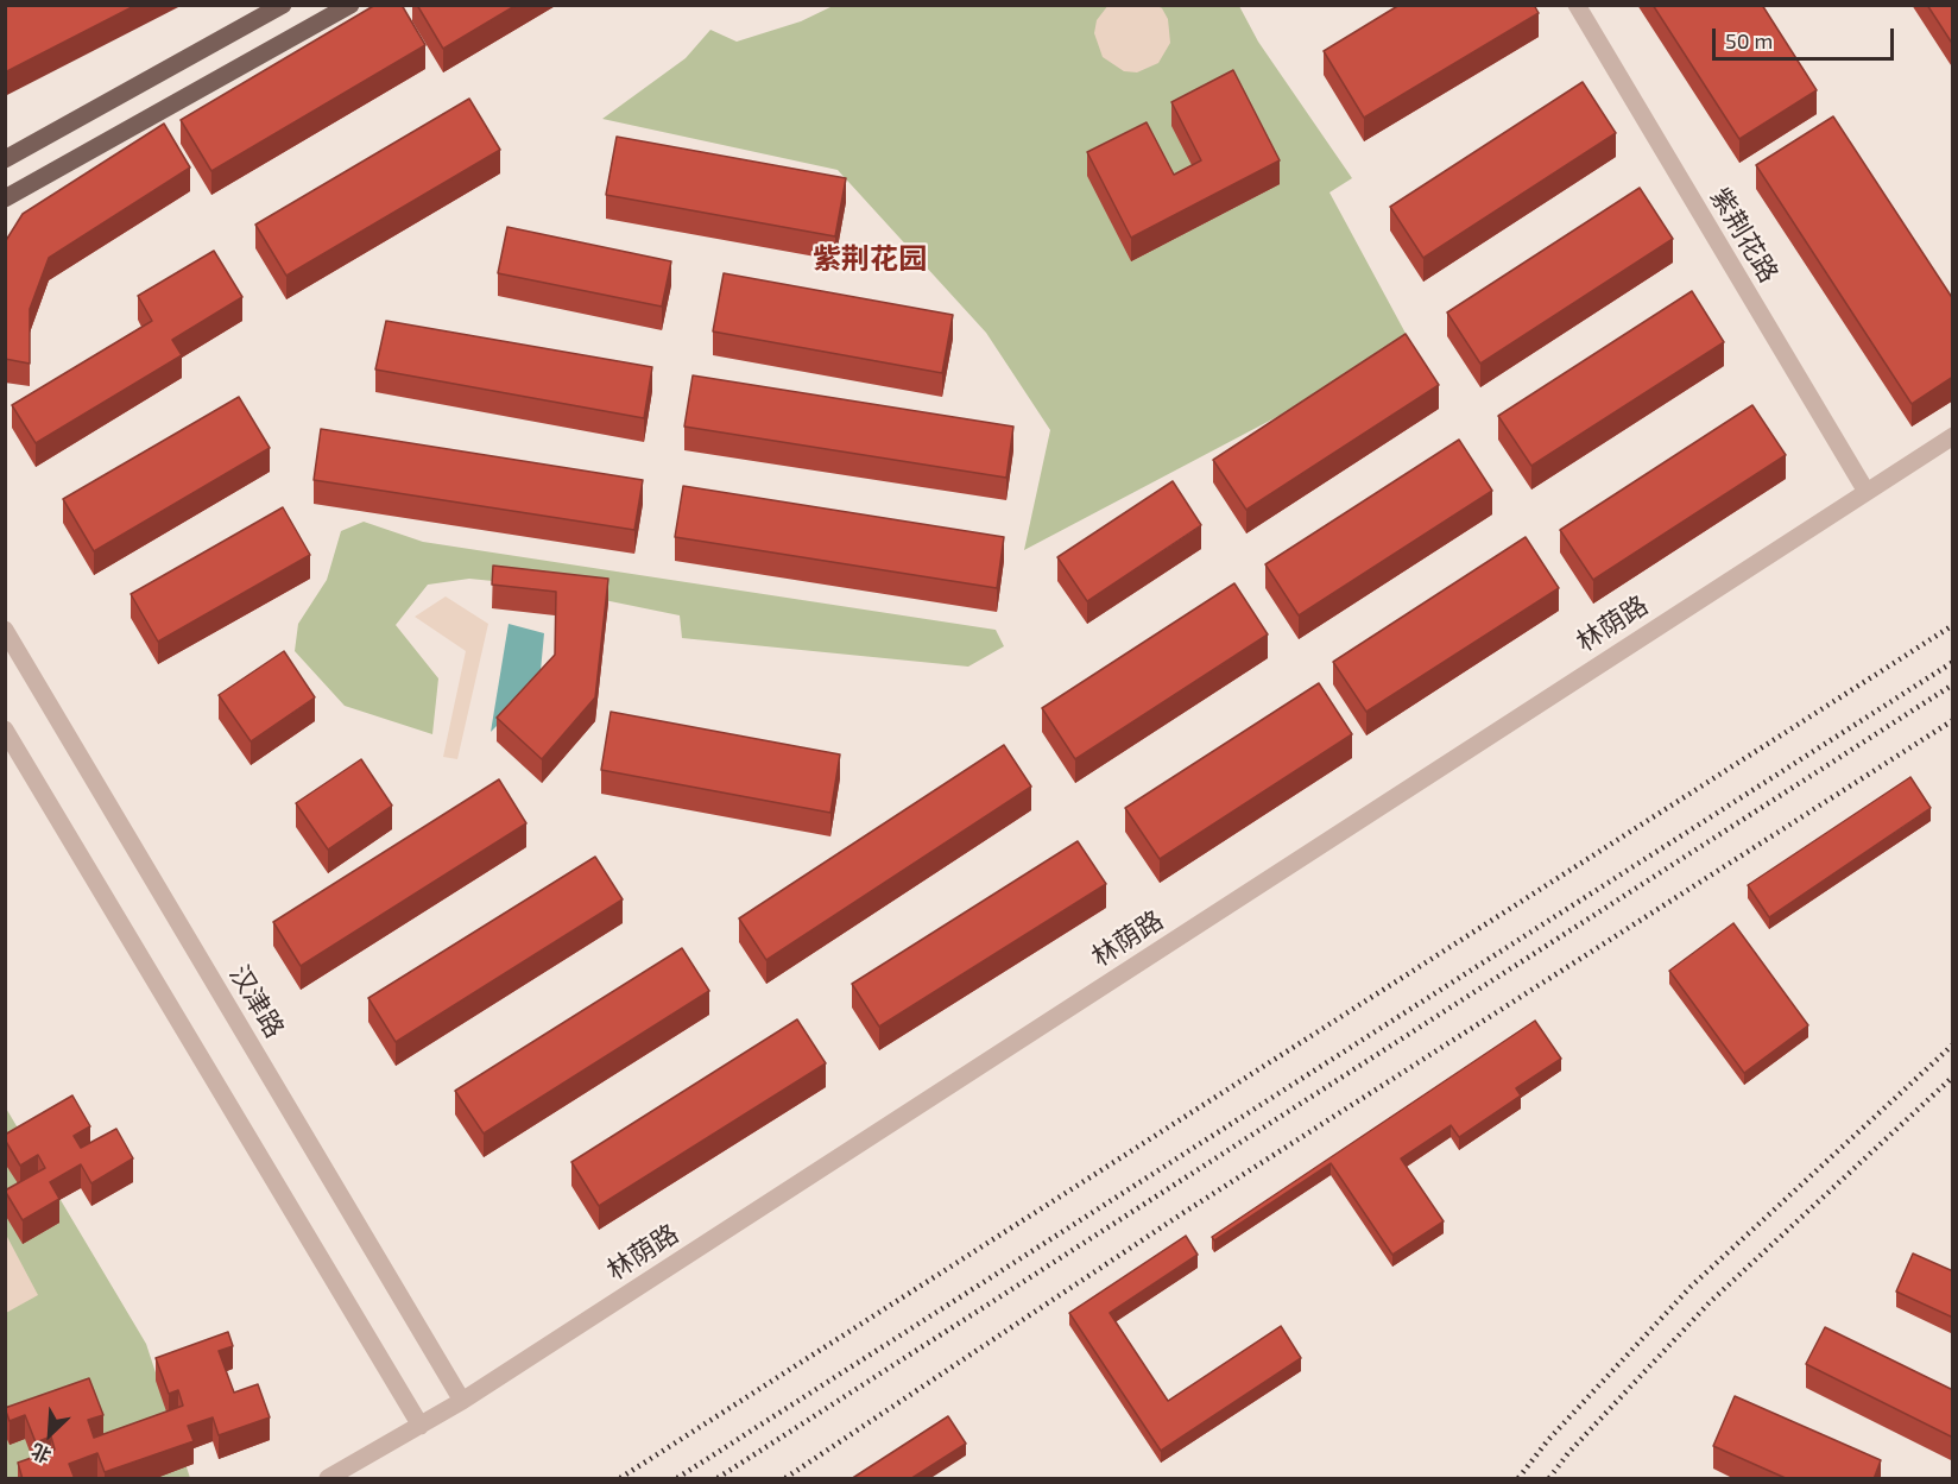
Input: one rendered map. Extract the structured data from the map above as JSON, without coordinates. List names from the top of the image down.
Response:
{
  "streets": {
    "street": ["紫荆花路", "林荫路", "汉津路"]
  },
  "crossings": [
    ["紫荆花路", "林荫路"],
    ["林荫路", "汉津路"]
  ],
  "districts": ["紫荆花园"],
  "scale_bar": "50 m",
  "north": "bottom left"
}
